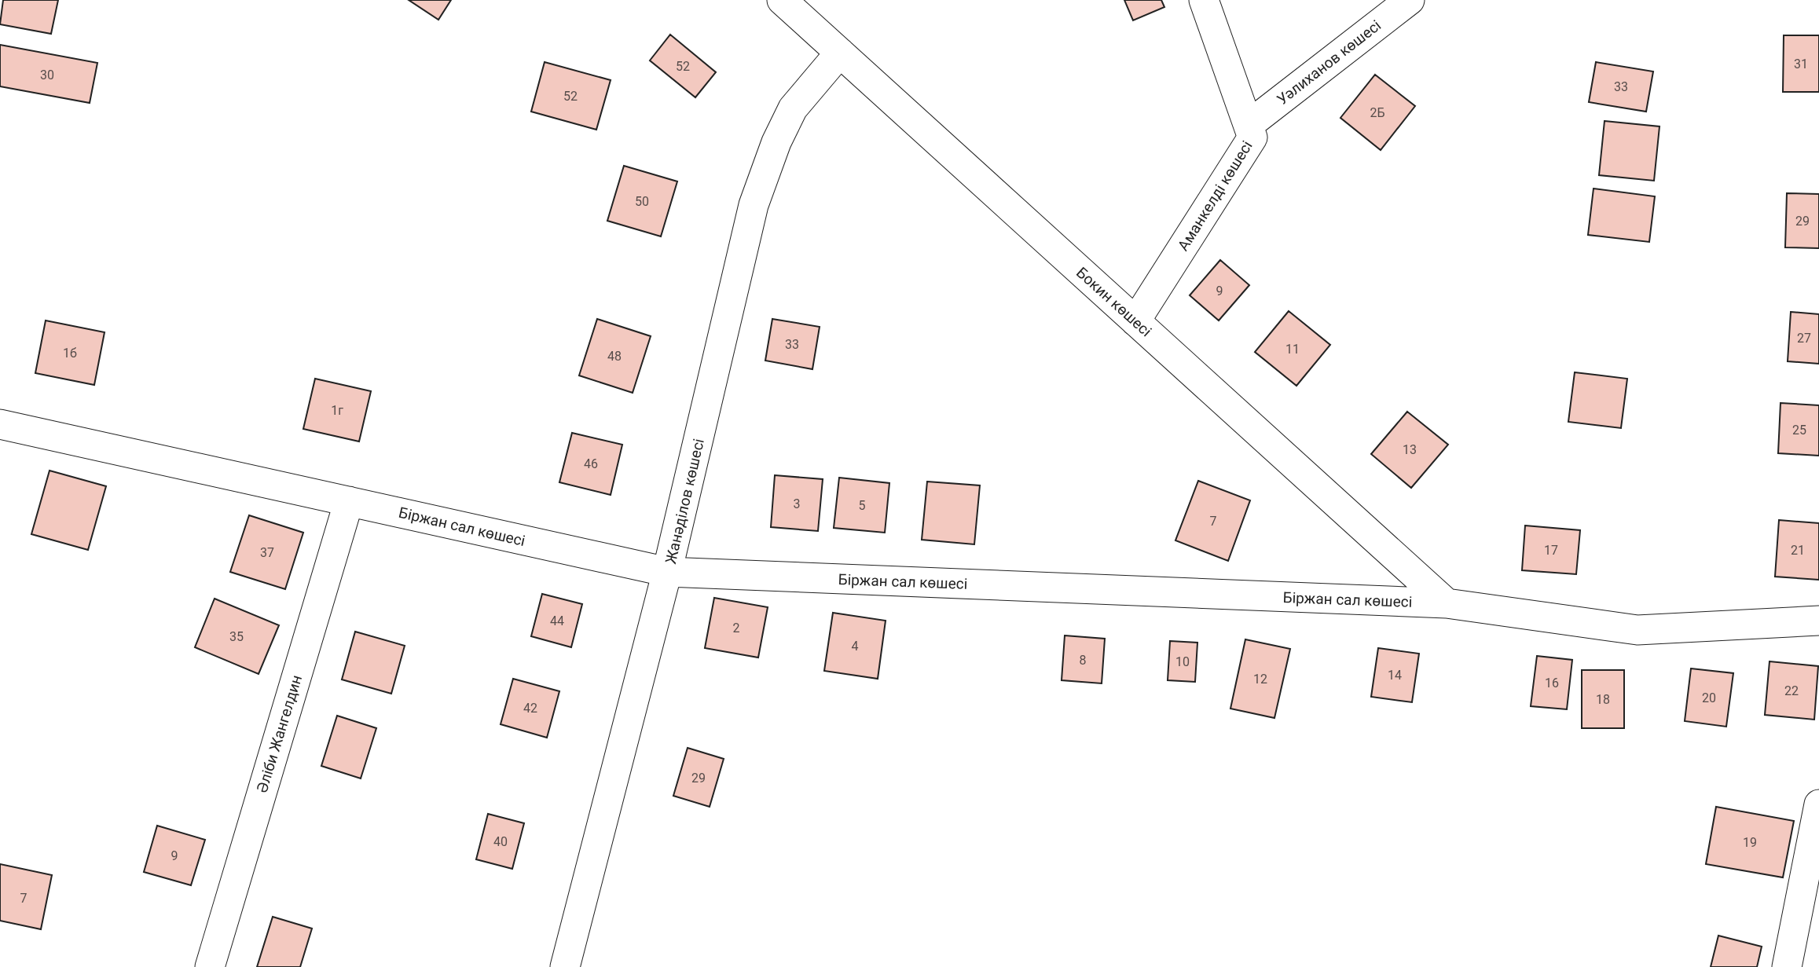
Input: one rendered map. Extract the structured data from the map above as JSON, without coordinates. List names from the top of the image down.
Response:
{
  "streets": {
    "street": [
      "Уәлиханов көшесі",
      "Аманкелді көшесі",
      "Бокин көшесі",
      "Жанәділов көшесі",
      "Біржан сал көшесі",
      "Әліби Жангелдин"
    ]
  },
  "crossings": [
    ["Уәлиханов көшесі", "Аманкелді көшесі"],
    ["Аманкелді көшесі", "Бокин көшесі"],
    ["Бокин көшесі", "Жанәділов көшесі"],
    ["Бокин көшесі", "Біржан сал көшесі"],
    ["Жанәділов көшесі", "Біржан сал көшесі"],
    ["Біржан сал көшесі", "Әліби Жангелдин"]
  ],
  "house_numbers": [
    "31",
    "52",
    "30",
    "33",
    "52",
    "2Б",
    "50",
    "29",
    "9",
    "27",
    "33",
    "11",
    "1б",
    "48",
    "1г",
    "25",
    "13",
    "46",
    "3",
    "5",
    "7",
    "17",
    "21",
    "37",
    "44",
    "2",
    "35",
    "4",
    "8",
    "10",
    "14",
    "12",
    "16",
    "22",
    "20",
    "18",
    "42",
    "29",
    "40",
    "19",
    "9",
    "7"
  ]
}
